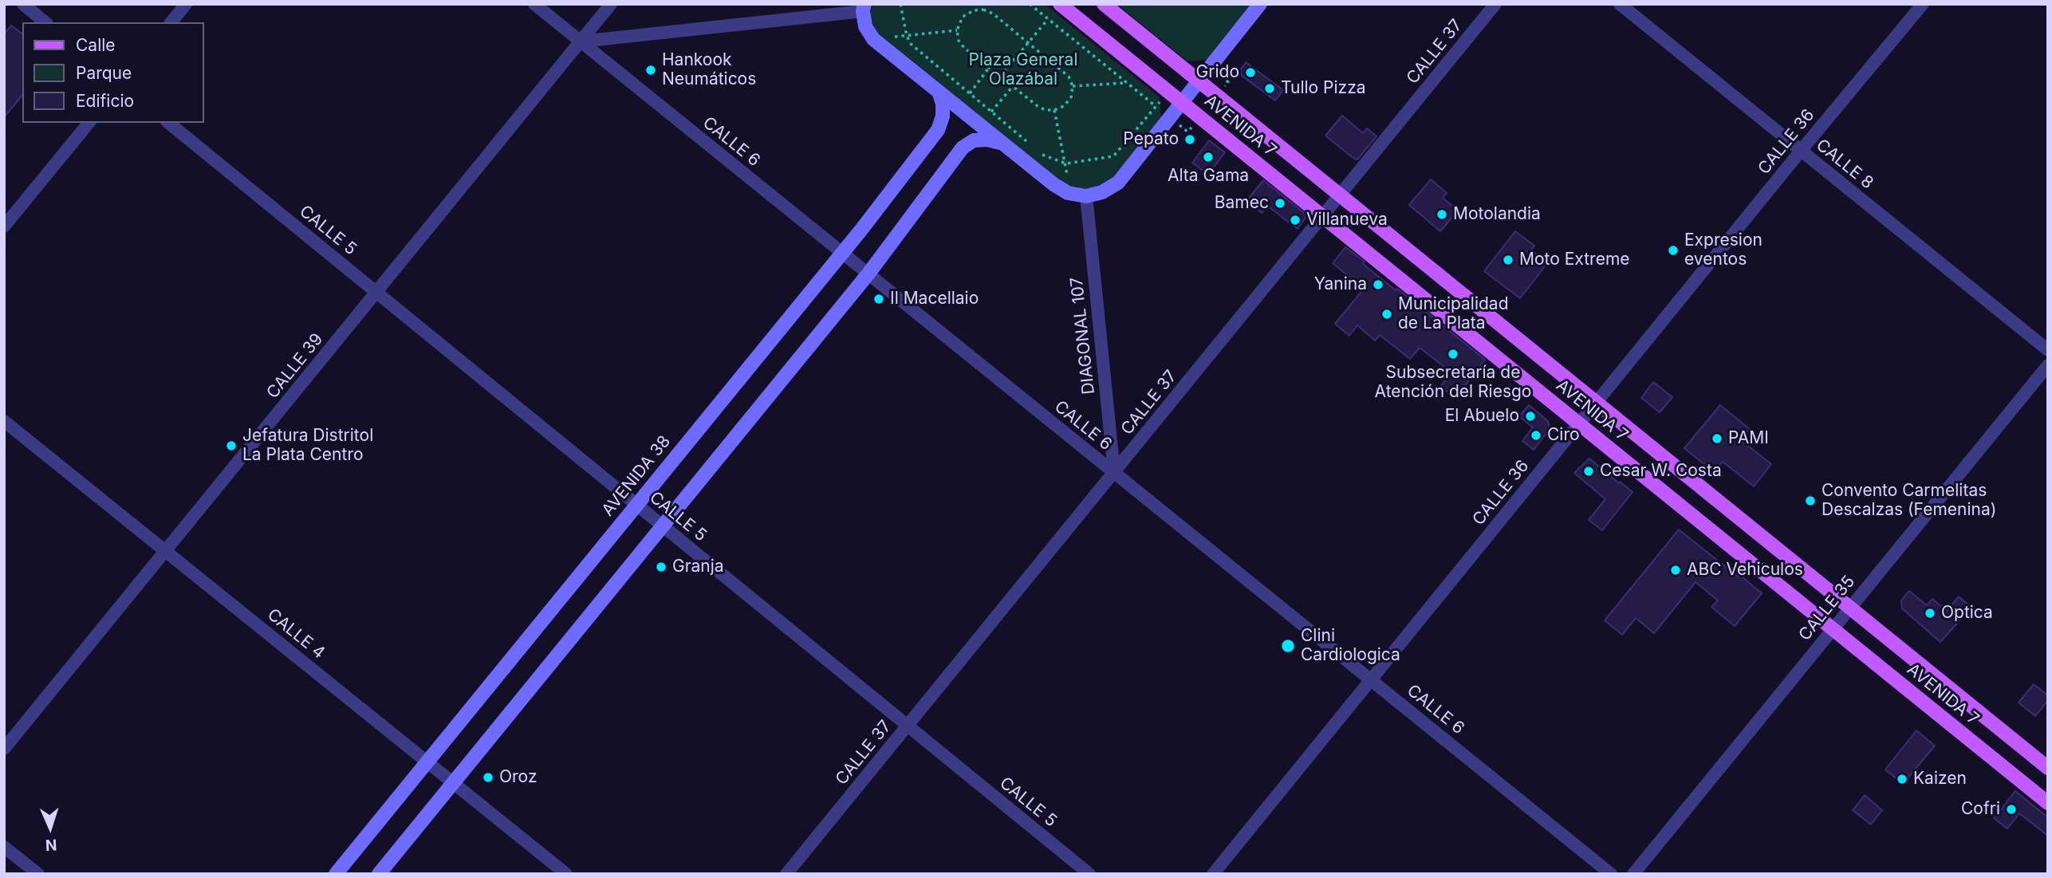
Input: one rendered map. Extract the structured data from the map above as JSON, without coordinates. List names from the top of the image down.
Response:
{
  "streets": {
    "main road": ["AVENIDA 7", "AVENIDA 38"],
    "street": [
      "CALLE 37",
      "CALLE 6",
      "CALLE 36",
      "CALLE 8",
      "CALLE 5",
      "DIAGONAL 107",
      "CALLE 39",
      "CALLE 35",
      "CALLE 4"
    ]
  },
  "crossings": [
    ["CALLE 37", "AVENIDA 7"],
    ["CALLE 37", "CALLE 6"],
    ["CALLE 37", "CALLE 5"],
    ["CALLE 37", "DIAGONAL 107"],
    ["AVENIDA 7", "CALLE 36"],
    ["AVENIDA 7", "CALLE 35"],
    ["CALLE 6", "CALLE 36"],
    ["CALLE 6", "DIAGONAL 107"],
    ["CALLE 6", "CALLE 39"],
    ["CALLE 6", "AVENIDA 38"],
    ["CALLE 36", "CALLE 8"],
    ["CALLE 5", "CALLE 39"],
    ["CALLE 5", "AVENIDA 38"],
    ["CALLE 39", "CALLE 4"],
    ["AVENIDA 38", "CALLE 4"]
  ],
  "parks": ["Plaza General Olazábal"],
  "places": [
    "Hankook Neumáticos",
    "Grido",
    "Tullo Pizza",
    "Pepato",
    "Alta Gama",
    "Bamec",
    "Motolandia",
    "Villanueva",
    "Expresion eventos",
    "Moto Extreme",
    "Yanina",
    "Il Macellaio",
    "Municipalidad de La Plata",
    "Subsecretaría de Atención del Riesgo",
    "El Abuelo",
    "Ciro",
    "PAMI",
    "Jefatura Distritol La Plata Centro",
    "Cesar W. Costa",
    "Convento Carmelitas Descalzas (Femenina)",
    "Granja",
    "ABC Vehiculos",
    "Optica",
    "Clini Cardiologica",
    "Oroz",
    "Kaizen",
    "Cofri"
  ],
  "legend": ["Calle", "Parque", "Edificio"],
  "north": "bottom"
}
